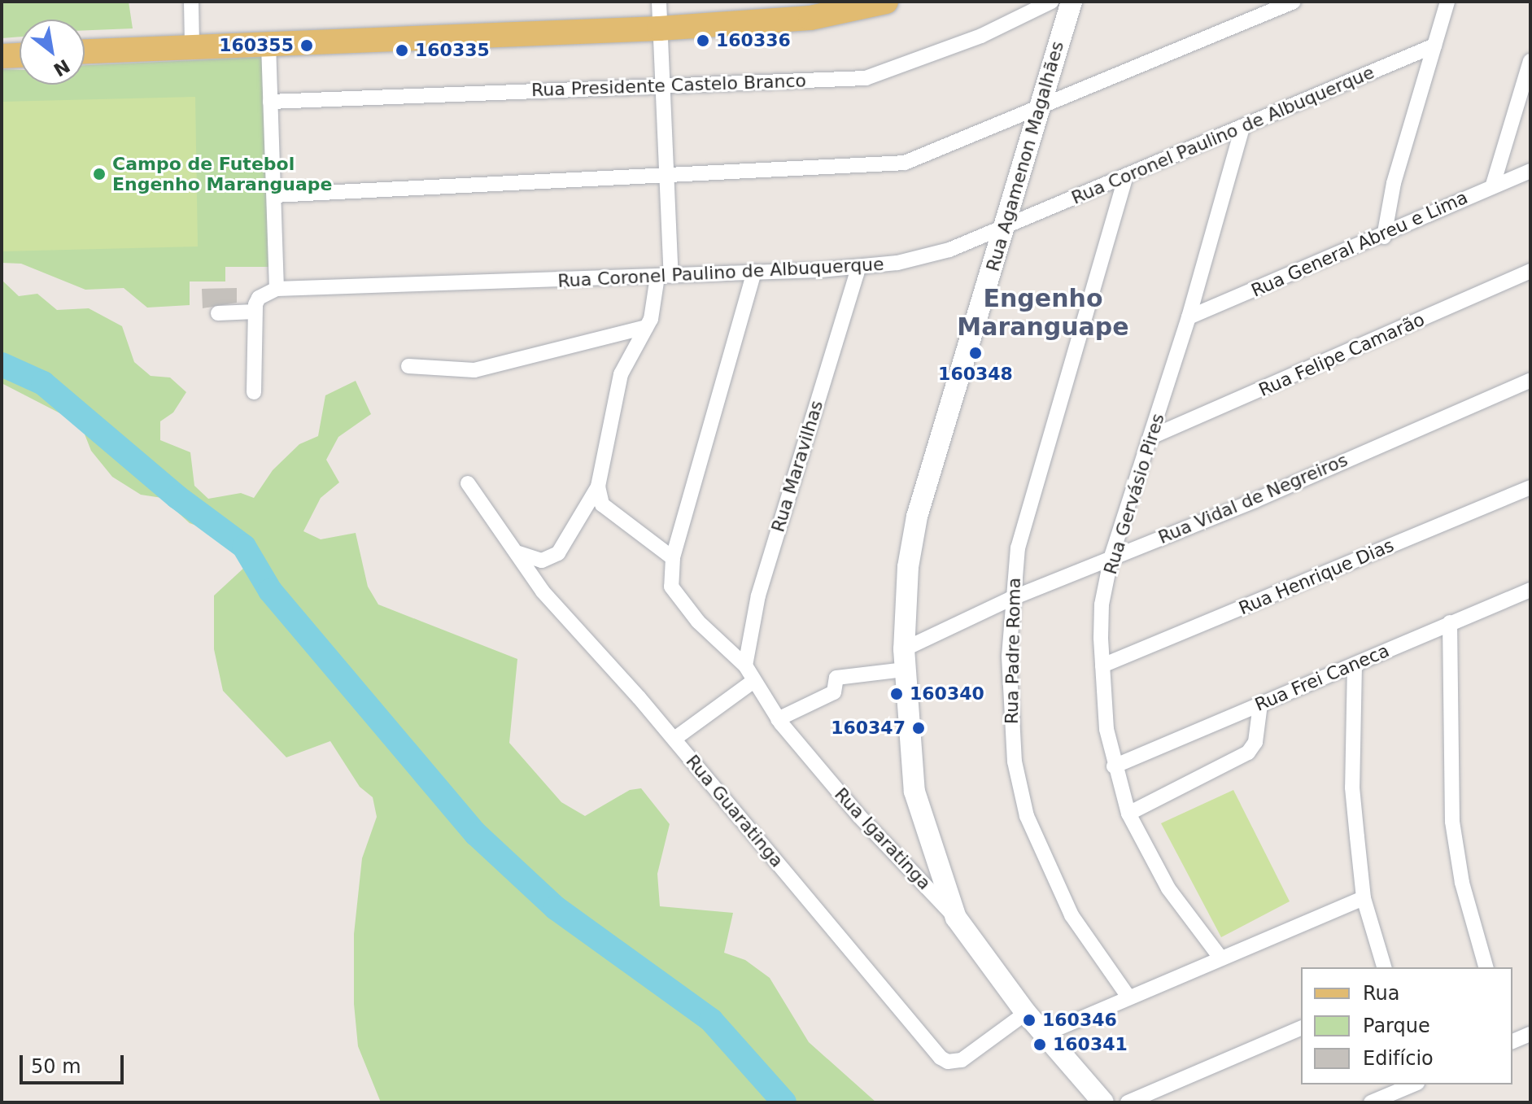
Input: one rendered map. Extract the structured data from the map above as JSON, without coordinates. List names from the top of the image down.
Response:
{
  "streets": {
    "street": [
      "Rua Presidente Castelo Branco",
      "Rua Coronel Paulino de Albuquerque",
      "Rua Agamenon Magalhães",
      "Rua General Abreu e Lima",
      "Rua Felipe Camarão",
      "Rua Maravilhas",
      "Rua Gervásio Pires",
      "Rua Vidal de Negreiros",
      "Rua Henrique Dias",
      "Rua Padre Roma",
      "Rua Frei Caneca",
      "Rua Guaratinga",
      "Rua Igaratinga"
    ]
  },
  "crossings": [
    ["Rua Coronel Paulino de Albuquerque", "Rua Agamenon Magalhães"],
    ["Rua Coronel Paulino de Albuquerque", "Rua Maravilhas"],
    ["Rua Coronel Paulino de Albuquerque", "Rua Gervásio Pires"],
    ["Rua Coronel Paulino de Albuquerque", "Rua Padre Roma"],
    ["Rua Agamenon Magalhães", "Rua Vidal de Negreiros"],
    ["Rua Agamenon Magalhães", "Rua Igaratinga"],
    ["Rua General Abreu e Lima", "Rua Gervásio Pires"],
    ["Rua Felipe Camarão", "Rua Gervásio Pires"],
    ["Rua Maravilhas", "Rua Igaratinga"],
    ["Rua Gervásio Pires", "Rua Vidal de Negreiros"],
    ["Rua Gervásio Pires", "Rua Henrique Dias"],
    ["Rua Gervásio Pires", "Rua Frei Caneca"],
    ["Rua Vidal de Negreiros", "Rua Padre Roma"],
    ["Rua Vidal de Negreiros", "Rua Igaratinga"],
    ["Rua Guaratinga", "Rua Igaratinga"]
  ],
  "districts": ["Engenho Maranguape"],
  "places": [
    "160336",
    "160355",
    "160335",
    "Campo de Futebol Engenho Maranguape",
    "160348",
    "160340",
    "160347",
    "160346",
    "160341"
  ],
  "legend": ["Rua", "Parque", "Edifício"],
  "scale_bar": "50 m",
  "north": "bottom right"
}
